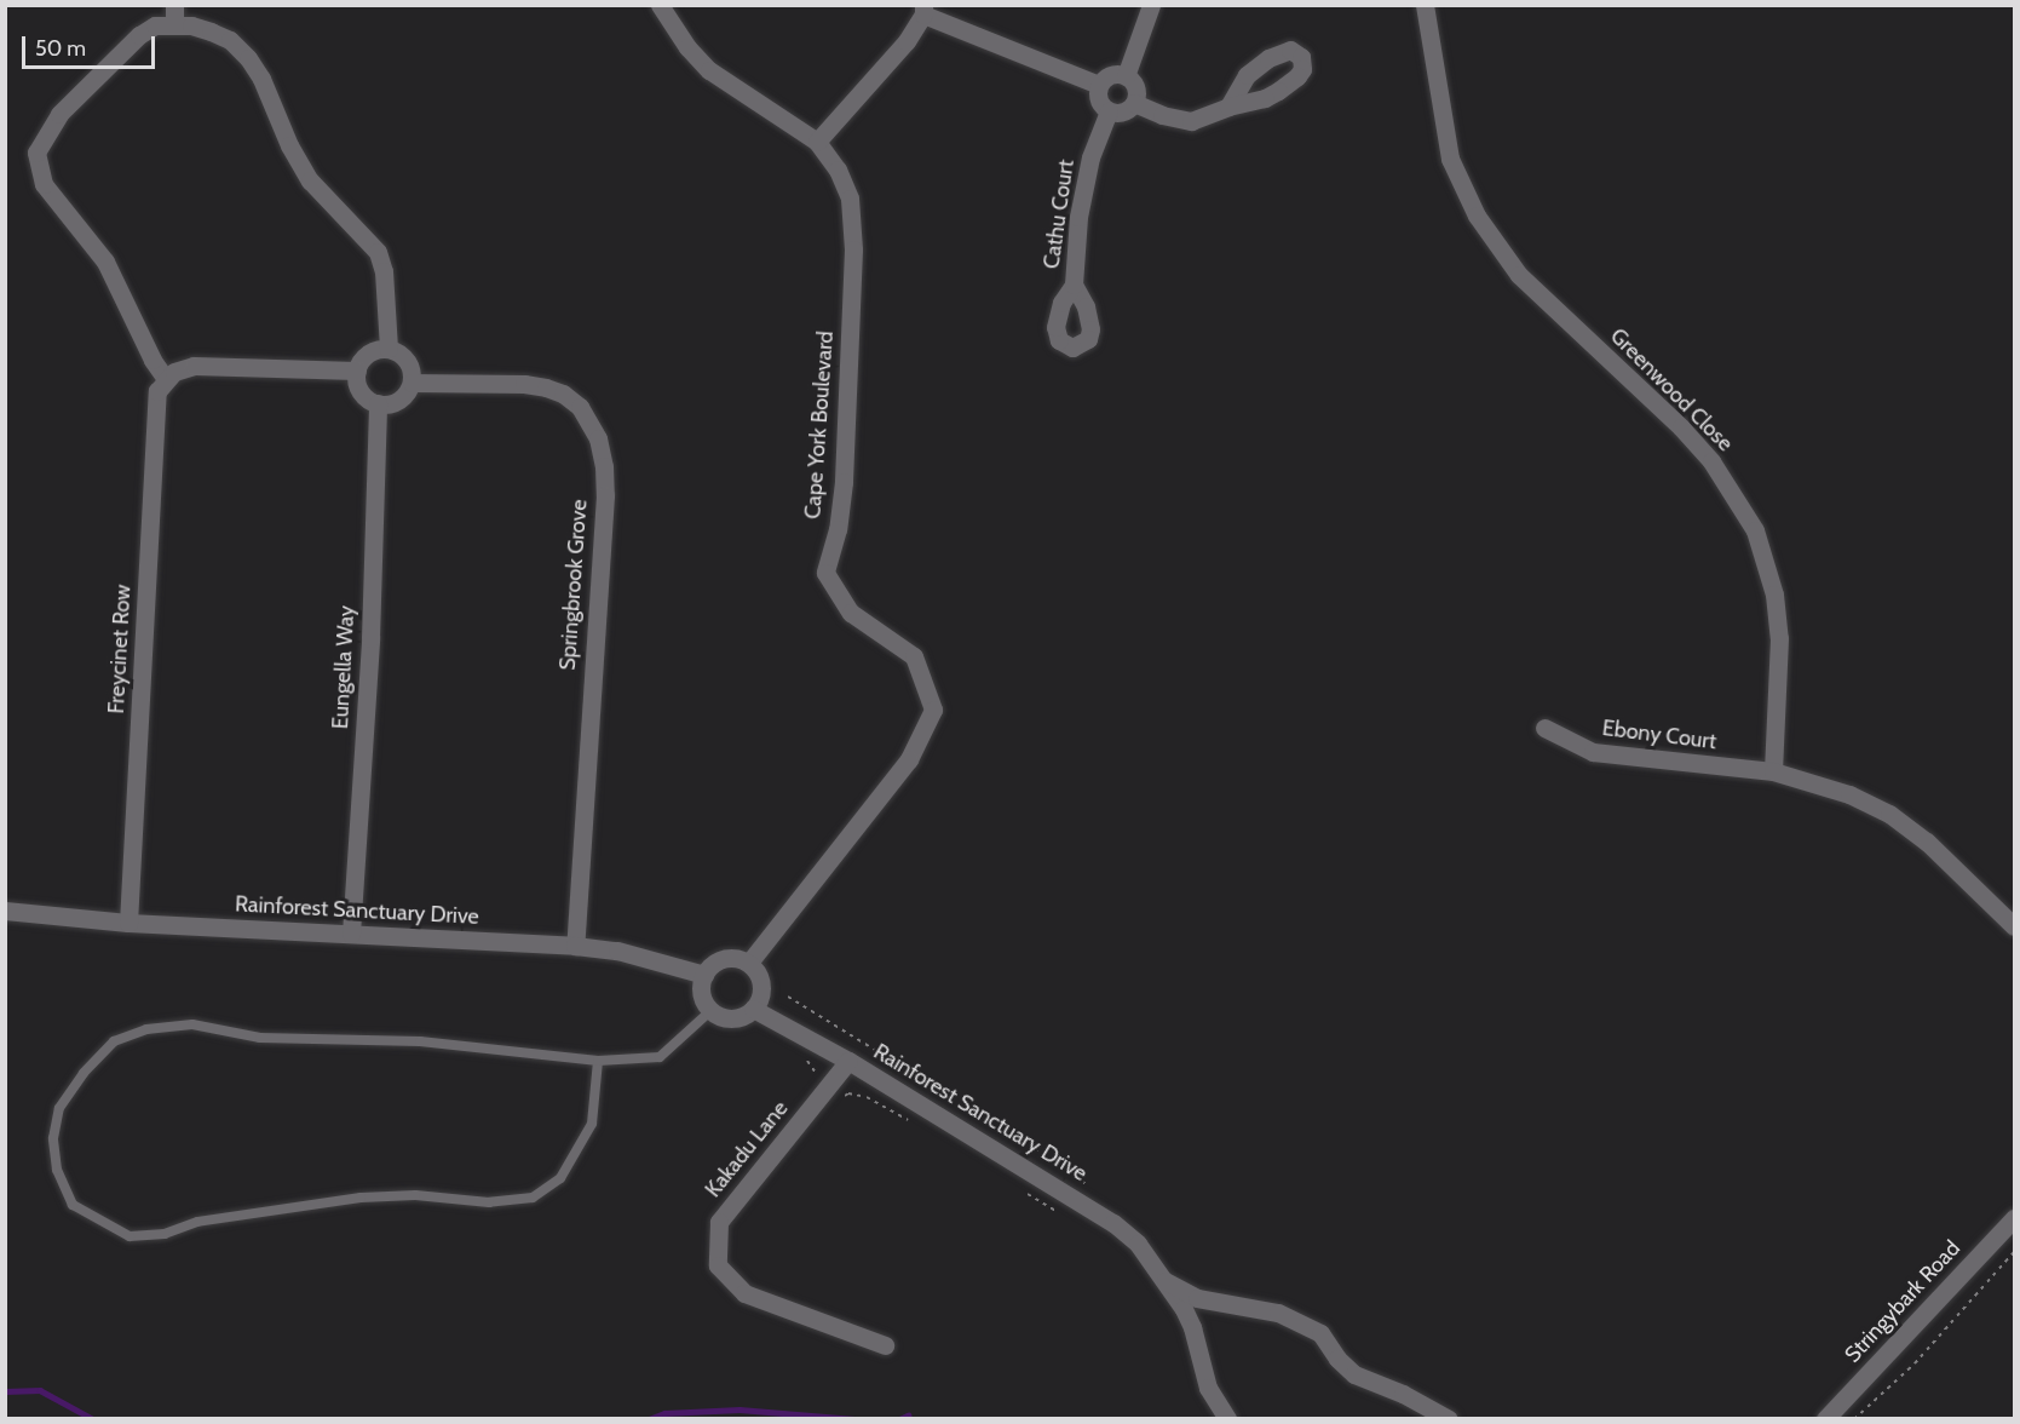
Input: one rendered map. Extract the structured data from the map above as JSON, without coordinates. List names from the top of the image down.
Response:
{
  "streets": {
    "street": [
      "Cathu Court",
      "Greenwood Close",
      "Cape York Boulevard",
      "Springbrook Grove",
      "Freycinet Row",
      "Eungella Way",
      "Ebony Court",
      "Rainforest Sanctuary Drive",
      "Kakadu Lane",
      "Stringybark Road"
    ]
  },
  "crossings": [
    ["Greenwood Close", "Ebony Court"],
    ["Cape York Boulevard", "Rainforest Sanctuary Drive"],
    ["Springbrook Grove", "Eungella Way"],
    ["Springbrook Grove", "Rainforest Sanctuary Drive"],
    ["Freycinet Row", "Rainforest Sanctuary Drive"],
    ["Eungella Way", "Rainforest Sanctuary Drive"],
    ["Rainforest Sanctuary Drive", "Kakadu Lane"]
  ],
  "scale_bar": "50 m"
}
